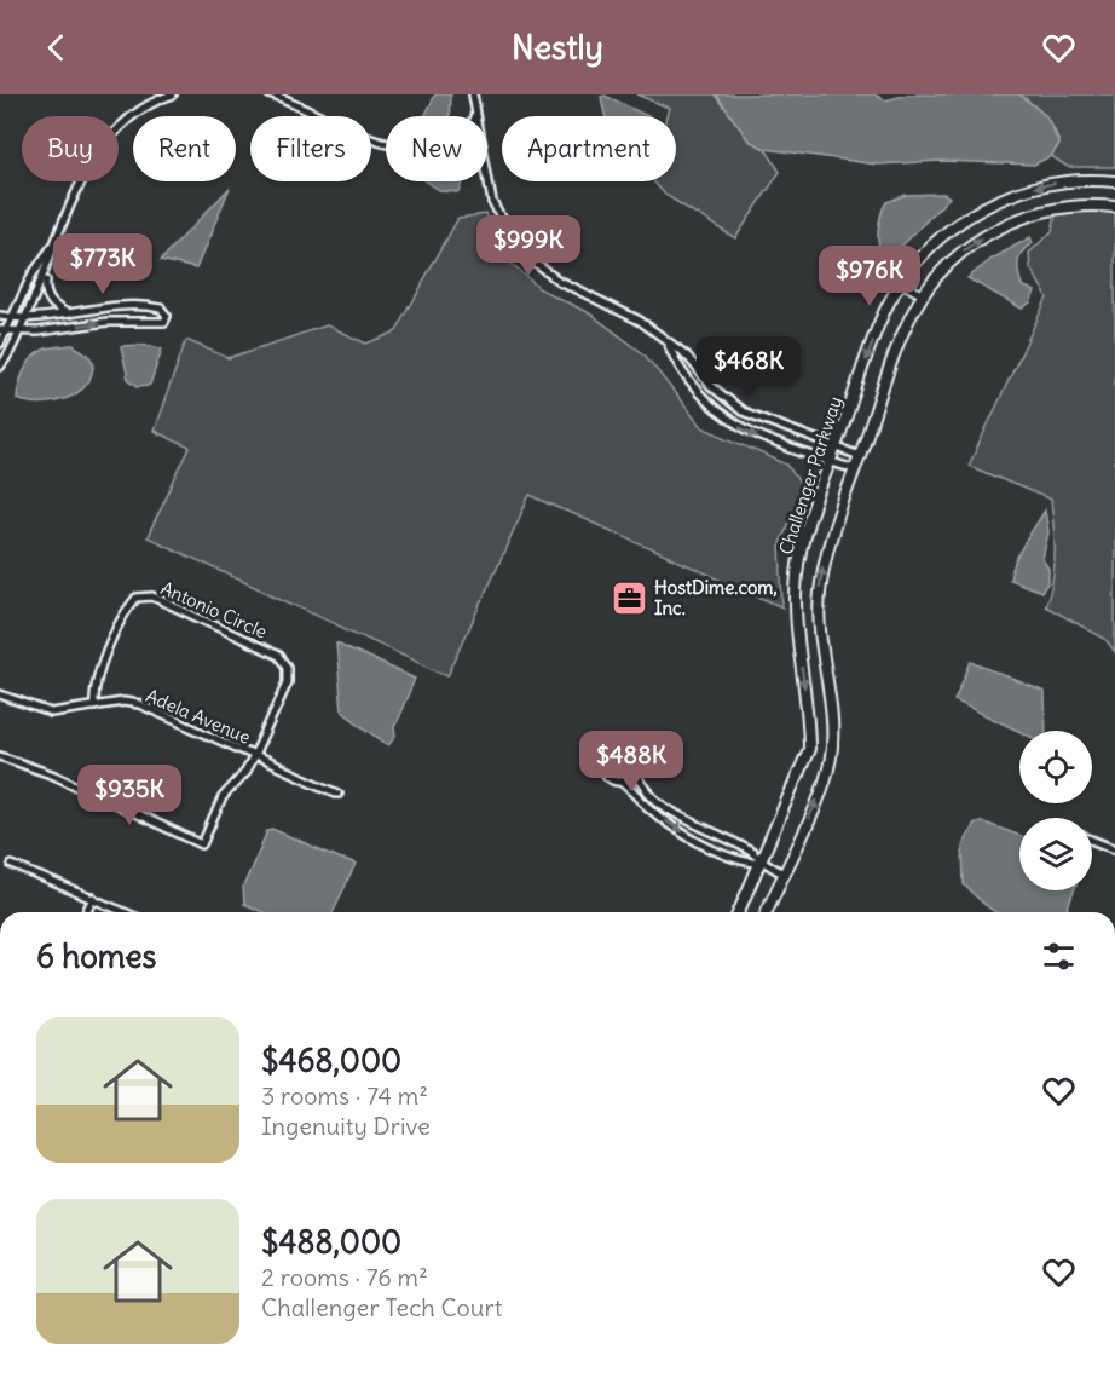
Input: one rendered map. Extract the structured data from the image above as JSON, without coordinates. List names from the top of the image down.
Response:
{
  "streets": {
    "main road": ["Challenger Parkway"],
    "street": ["Antonio Circle", "Adela Avenue"]
  },
  "crossings": [
    ["Antonio Circle", "Adela Avenue"]
  ],
  "places": {
    "office": ["HostDime.com, Inc."]
  },
  "page": {
    "header": "Nestly",
    "chip": [
      "Buy",
      "Rent",
      "Filters",
      "New",
      "Apartment"
    ],
    "price": [
      "$999K",
      "$773K",
      "$976K",
      "$468K",
      "$488K",
      "$935K"
    ],
    "heading": "6 homes",
    "list": [
      {
        "name": "$468,000",
        "note": "3 rooms · 74 m² · Ingenuity Drive"
      },
      {
        "name": "$488,000",
        "note": "2 rooms · 76 m² · Challenger Tech Court"
      }
    ]
  }
}
